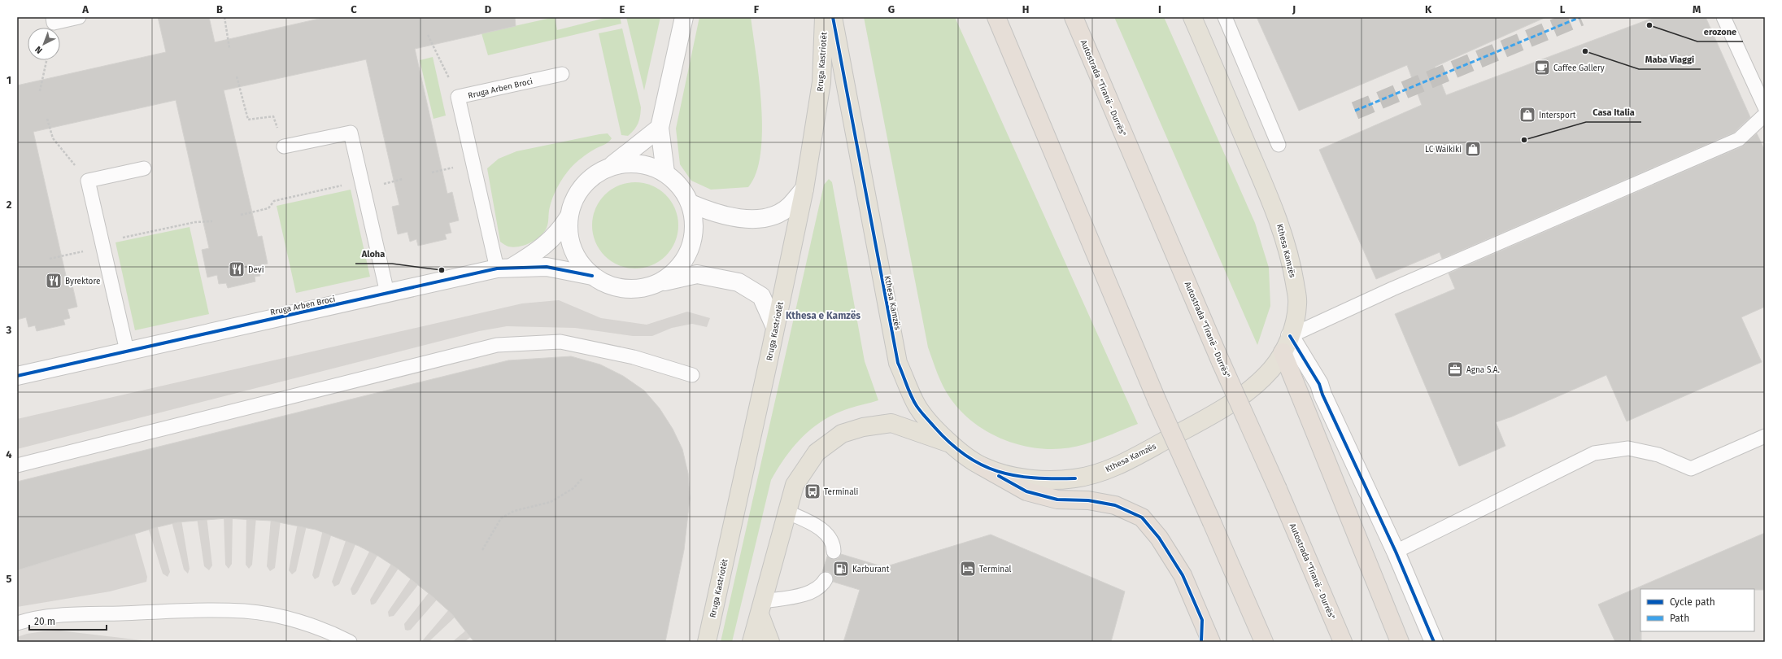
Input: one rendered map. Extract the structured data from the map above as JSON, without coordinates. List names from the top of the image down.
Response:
{
  "streets": {
    "highway": ["Autostrada \"Tiranë - Durrës\""],
    "main road": ["Rruga Kastriotët", "Kthesa Kamzës"],
    "street": ["Rruga Arben Broci"]
  },
  "crossings": [
    ["Rruga Kastriotët", "Rruga Arben Broci"]
  ],
  "districts": ["Kthesa e Kamzës"],
  "places": {
    "other": [
      "erozone",
      "Maba Viaggi",
      "Casa Italia",
      "Aloha"
    ],
    "cafe": ["Caffee Gallery"],
    "shop": ["Intersport", "LC Waikiki"],
    "restaurant": ["Devi", "Byrektore"],
    "office": ["Agna S.A."],
    "bus stop": ["Terminali"],
    "fuel station": ["Karburant"],
    "hotel": ["Terminal"]
  },
  "legend": ["Cycle path", "Path"],
  "scale_bar": "20 m",
  "north": "bottom left",
  "grid": {
    "columns": [
      "A",
      "B",
      "C",
      "D",
      "E",
      "F",
      "G",
      "H",
      "I",
      "J",
      "K",
      "L",
      "M"
    ],
    "rows": [
      "1",
      "2",
      "3",
      "4",
      "5"
    ]
  }
}
